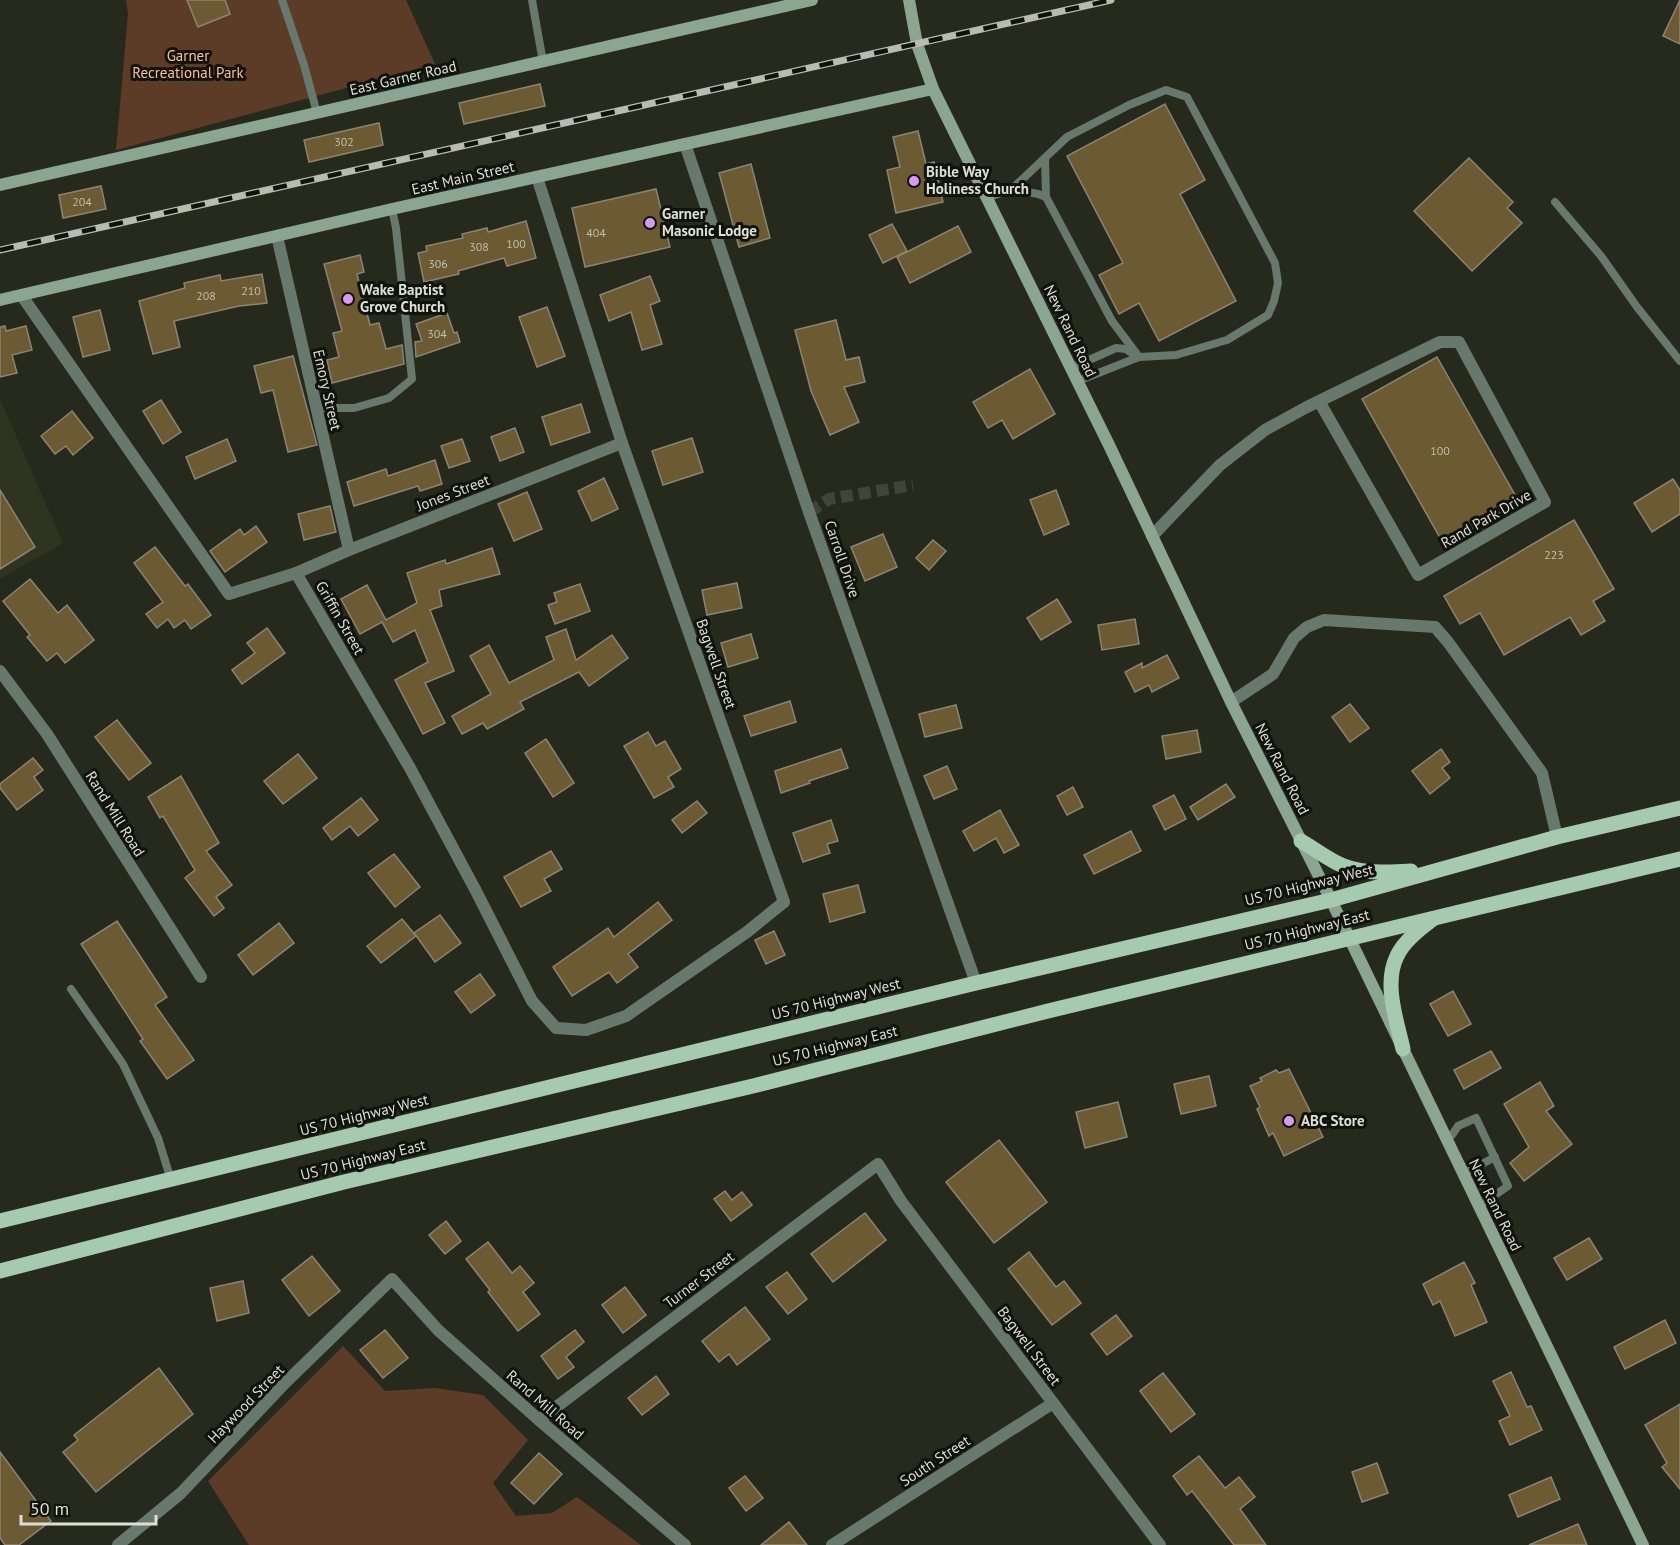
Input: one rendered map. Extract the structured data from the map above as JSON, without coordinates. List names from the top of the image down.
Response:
{
  "streets": {
    "main road": ["US 70 Highway West", "US 70 Highway East"],
    "street": [
      "East Garner Road",
      "East Main Street",
      "New Rand Road",
      "Emory Street",
      "Jones Street",
      "Rand Park Drive",
      "Carroll Drive",
      "Griffin Street",
      "Bagwell Street",
      "Rand Mill Road",
      "Turner Street",
      "Haywood Street",
      "South Street"
    ]
  },
  "crossings": [
    ["East Main Street", "New Rand Road"],
    ["East Main Street", "Emory Street"],
    ["East Main Street", "Carroll Drive"],
    ["East Main Street", "Griffin Street"],
    ["East Main Street", "Bagwell Street"],
    ["New Rand Road", "Rand Park Drive"],
    ["New Rand Road", "US 70 Highway West"],
    ["New Rand Road", "US 70 Highway East"],
    ["Emory Street", "Jones Street"],
    ["Jones Street", "Griffin Street"],
    ["Jones Street", "Bagwell Street"],
    ["Carroll Drive", "US 70 Highway West"],
    ["Griffin Street", "Bagwell Street"],
    ["Bagwell Street", "Turner Street"],
    ["Bagwell Street", "South Street"],
    ["Rand Mill Road", "Turner Street"],
    ["Rand Mill Road", "Haywood Street"]
  ],
  "parks": ["Garner Recreational Park"],
  "places": [
    "Bible Way Holiness Church",
    "Garner Masonic Lodge",
    "Wake Baptist Grove Church",
    "ABC Store"
  ],
  "house_numbers": [
    "302",
    "204",
    "404",
    "100",
    "308",
    "306",
    "210",
    "208",
    "304",
    "100",
    "223"
  ],
  "scale_bar": "50 m"
}
